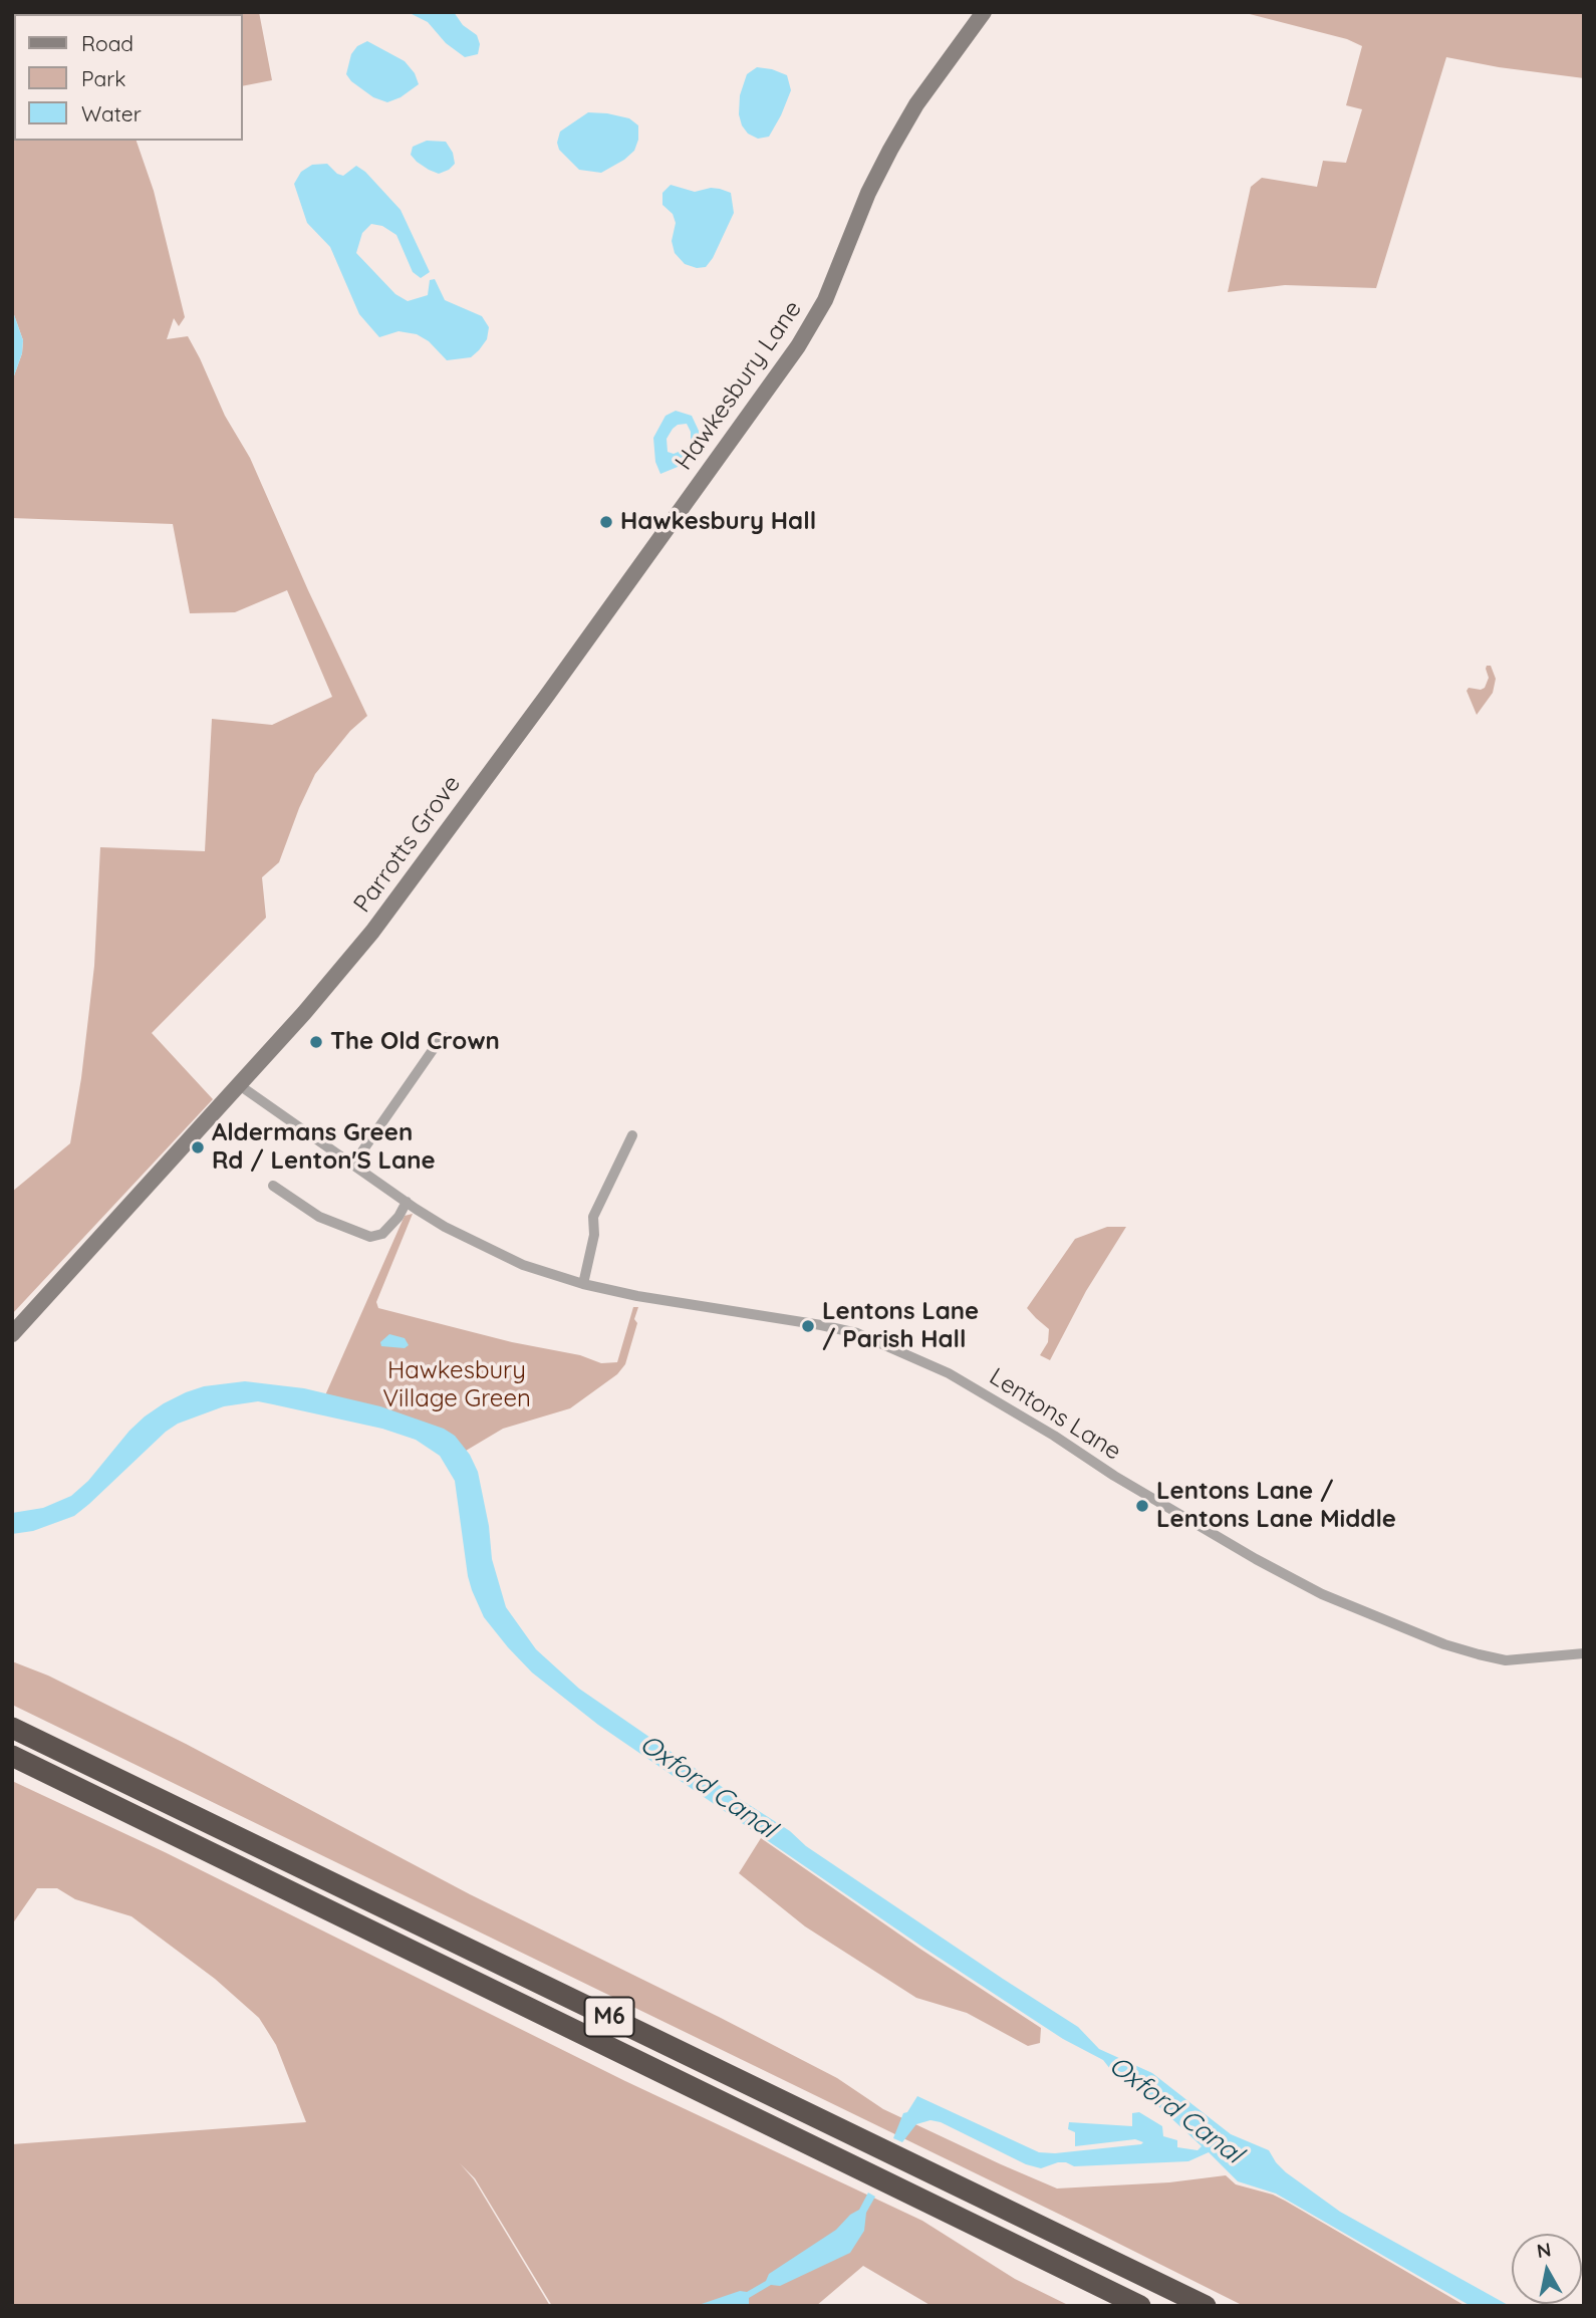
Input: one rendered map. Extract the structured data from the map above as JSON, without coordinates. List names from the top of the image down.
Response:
{
  "streets": {
    "highway": ["M6"],
    "main road": ["Hawkesbury Lane", "Parrotts Grove"],
    "street": ["Lentons Lane"]
  },
  "crossings": [
    ["Hawkesbury Lane", "Parrotts Grove"],
    ["Parrotts Grove", "Lentons Lane"]
  ],
  "water": ["Oxford Canal"],
  "parks": ["Hawkesbury Village Green"],
  "places": [
    "Hawkesbury Hall",
    "The Old Crown",
    "Aldermans Green Rd / Lenton'S Lane",
    "Lentons Lane / Parish Hall",
    "Lentons Lane / Lentons Lane Middle"
  ],
  "legend": ["Road", "Park", "Water"],
  "north": "top"
}
